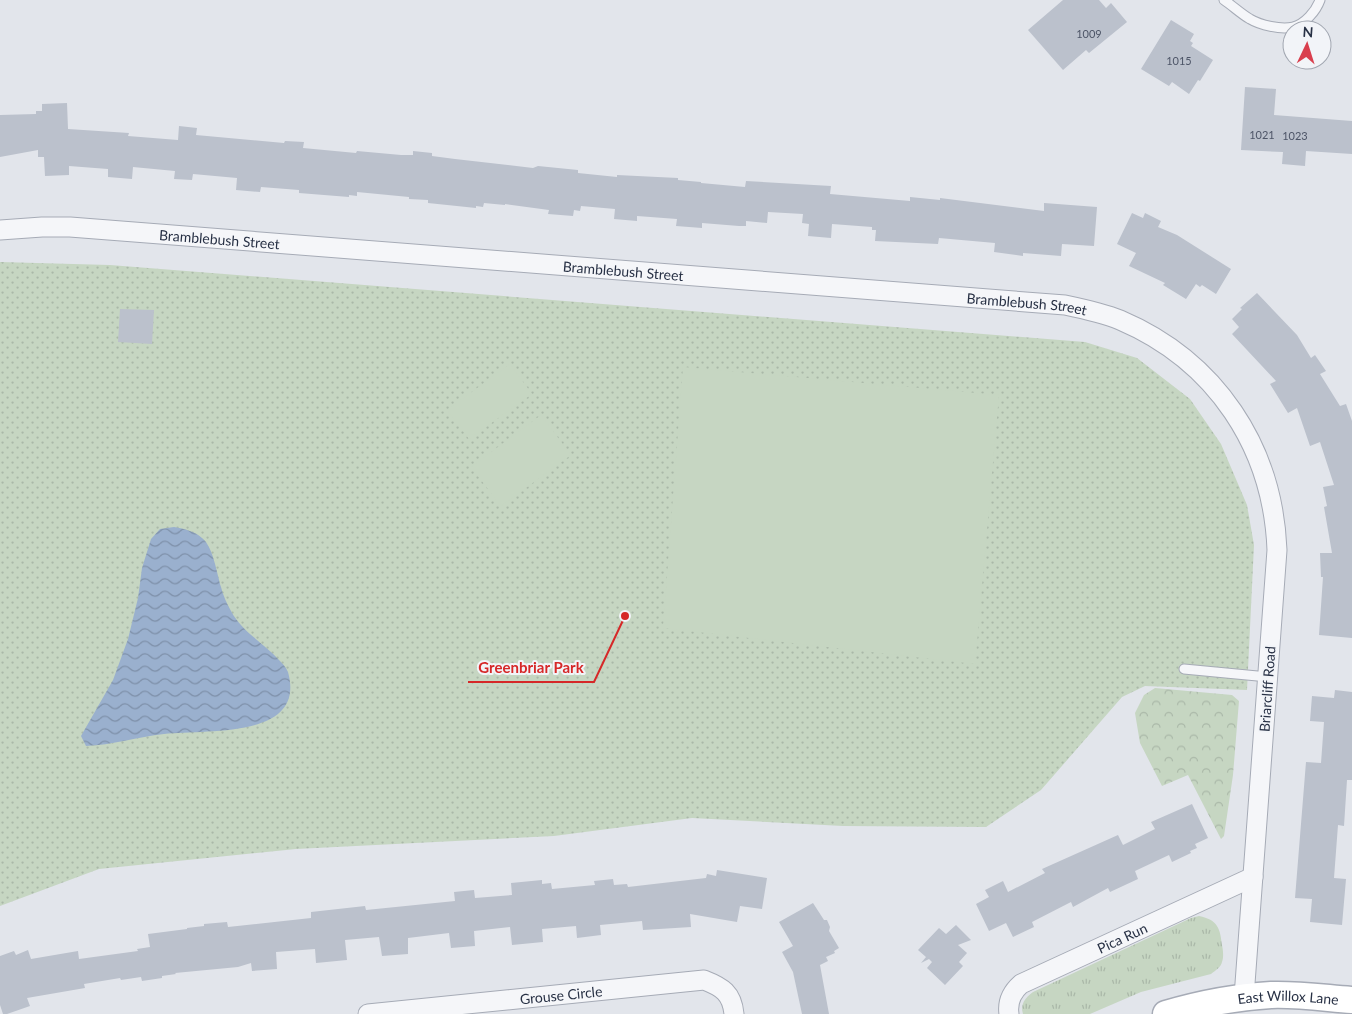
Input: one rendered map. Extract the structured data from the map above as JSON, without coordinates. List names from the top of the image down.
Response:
{
  "streets": {
    "main road": ["East Willox Lane"],
    "street": [
      "Bramblebush Street",
      "Briarcliff Road",
      "Pica Run",
      "Grouse Circle"
    ]
  },
  "crossings": [
    ["Bramblebush Street", "Briarcliff Road"],
    ["Briarcliff Road", "Pica Run"],
    ["Briarcliff Road", "East Willox Lane"]
  ],
  "places": ["Greenbriar Park"],
  "house_numbers": [
    "1009",
    "1015",
    "1021",
    "1023"
  ],
  "north": "top"
}
